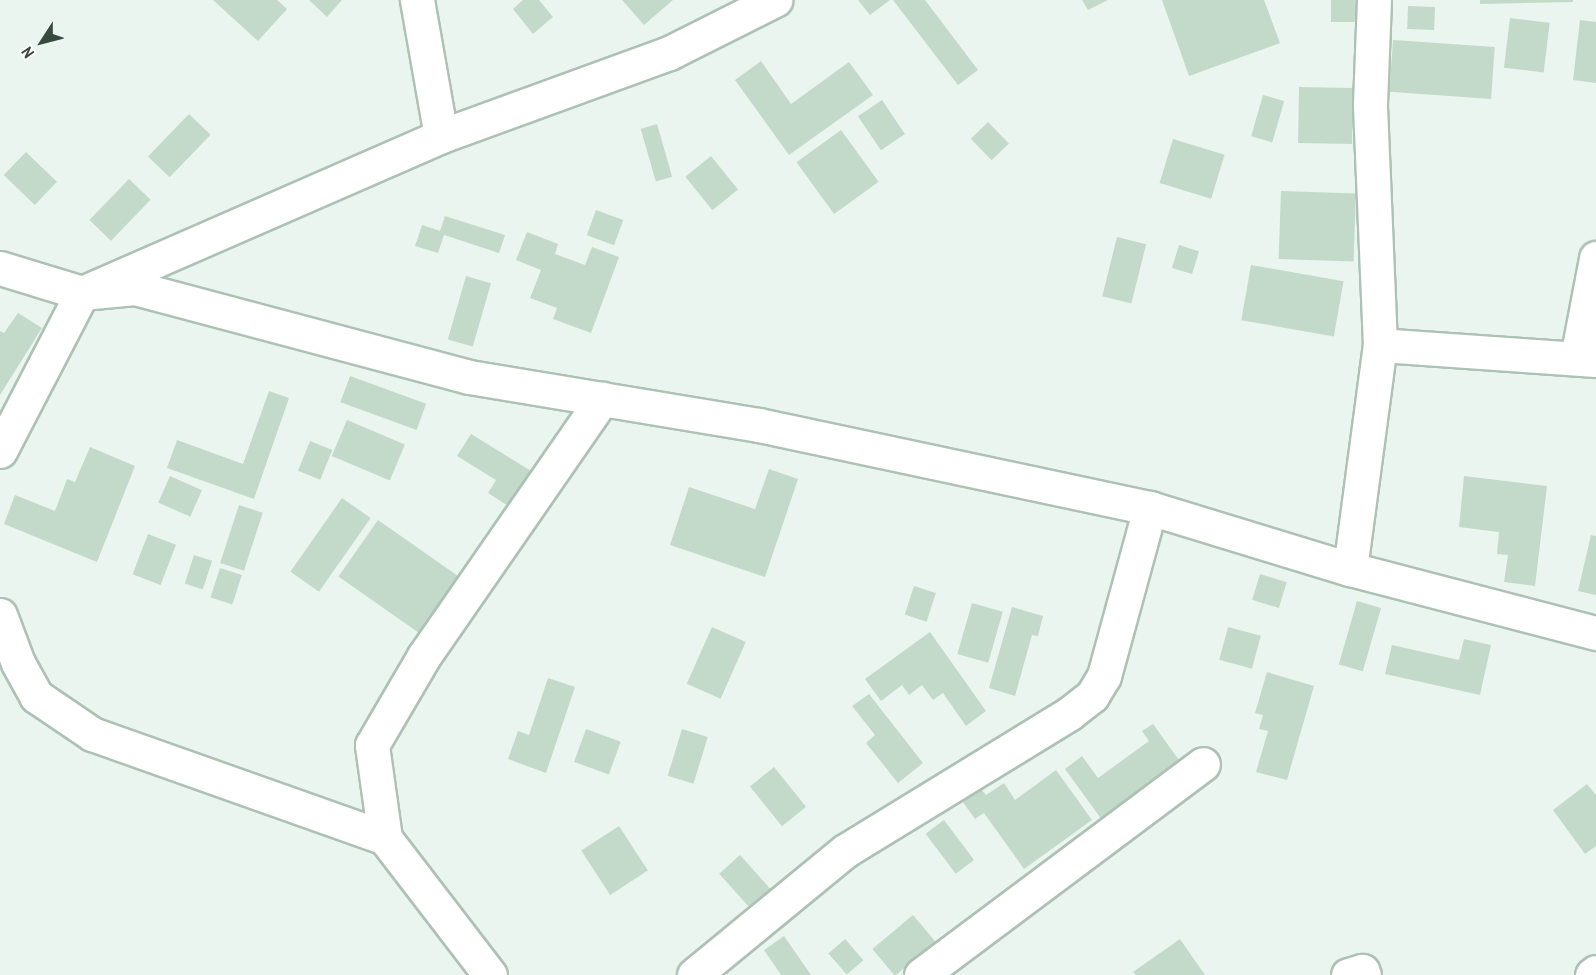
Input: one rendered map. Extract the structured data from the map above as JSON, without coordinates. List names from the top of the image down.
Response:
{
  "north": "bottom left"
}
